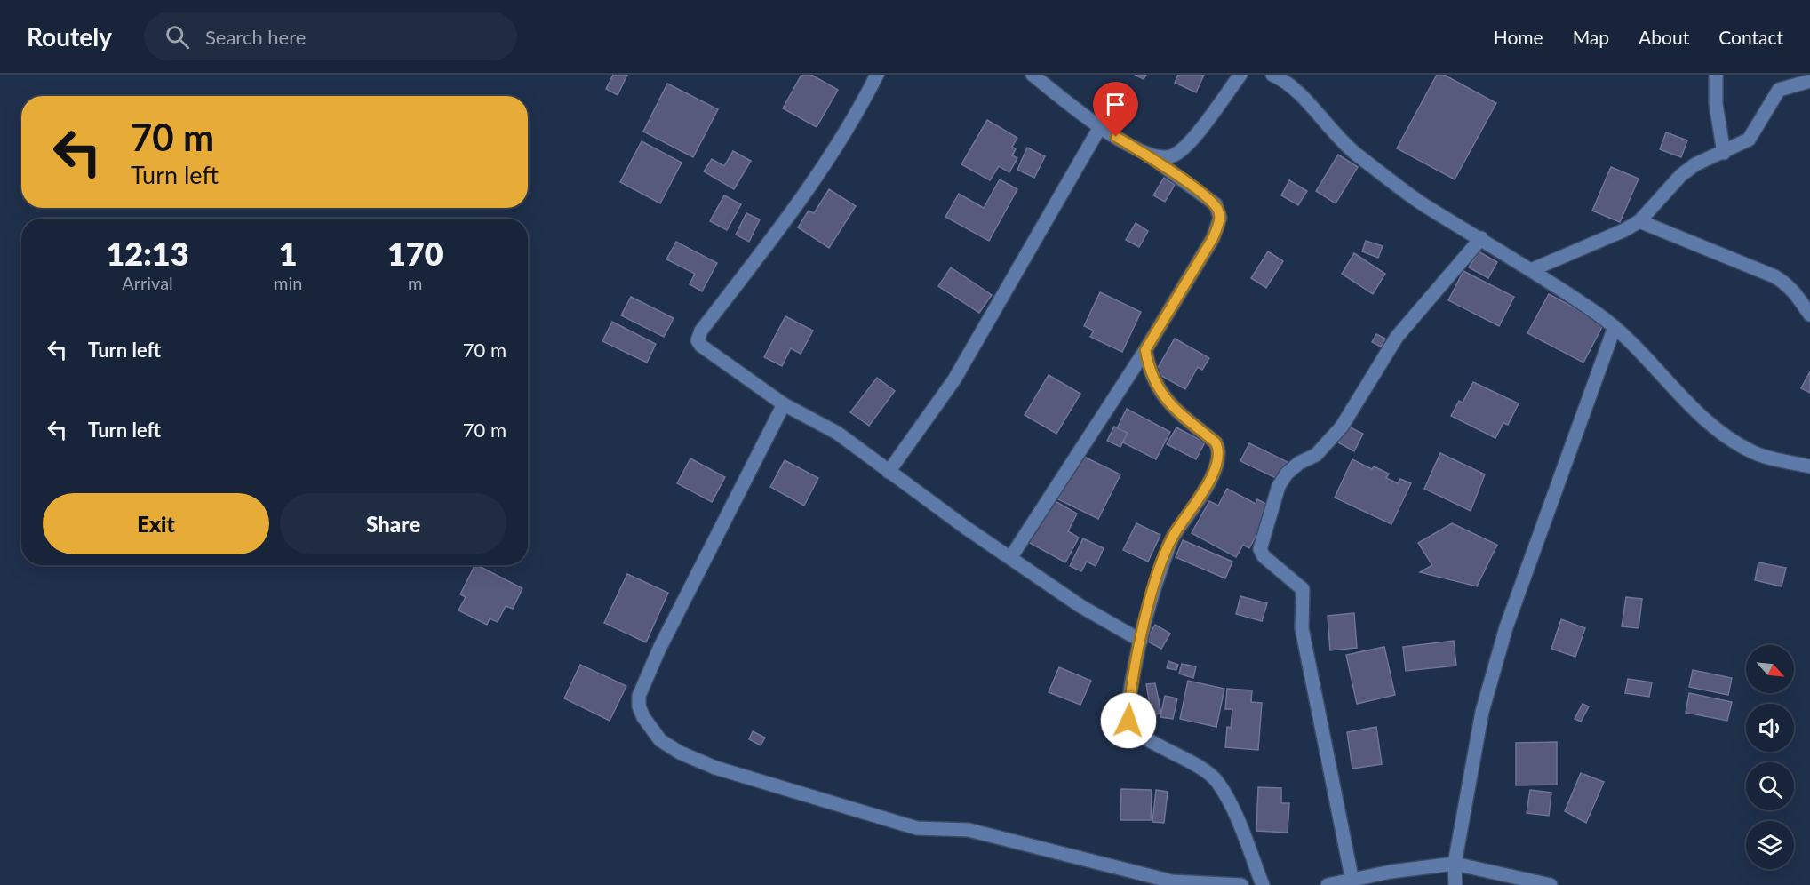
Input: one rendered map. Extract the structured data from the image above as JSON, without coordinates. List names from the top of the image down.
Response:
{
  "north": "bottom right",
  "page": {
    "header": "Routely",
    "search": "Search here",
    "nav": [
      "Home",
      "Map",
      "About",
      "Contact"
    ],
    "turn": ["70 m", "Turn left"],
    "eta": [
      "12:13",
      "Arrival",
      "1",
      "min",
      "170",
      "m"
    ],
    "list": [
      {
        "name": "Turn left",
        "value": "70 m"
      },
      {
        "name": "Turn left",
        "value": "70 m"
      }
    ],
    "buttons": ["Exit", "Share"]
  }
}
